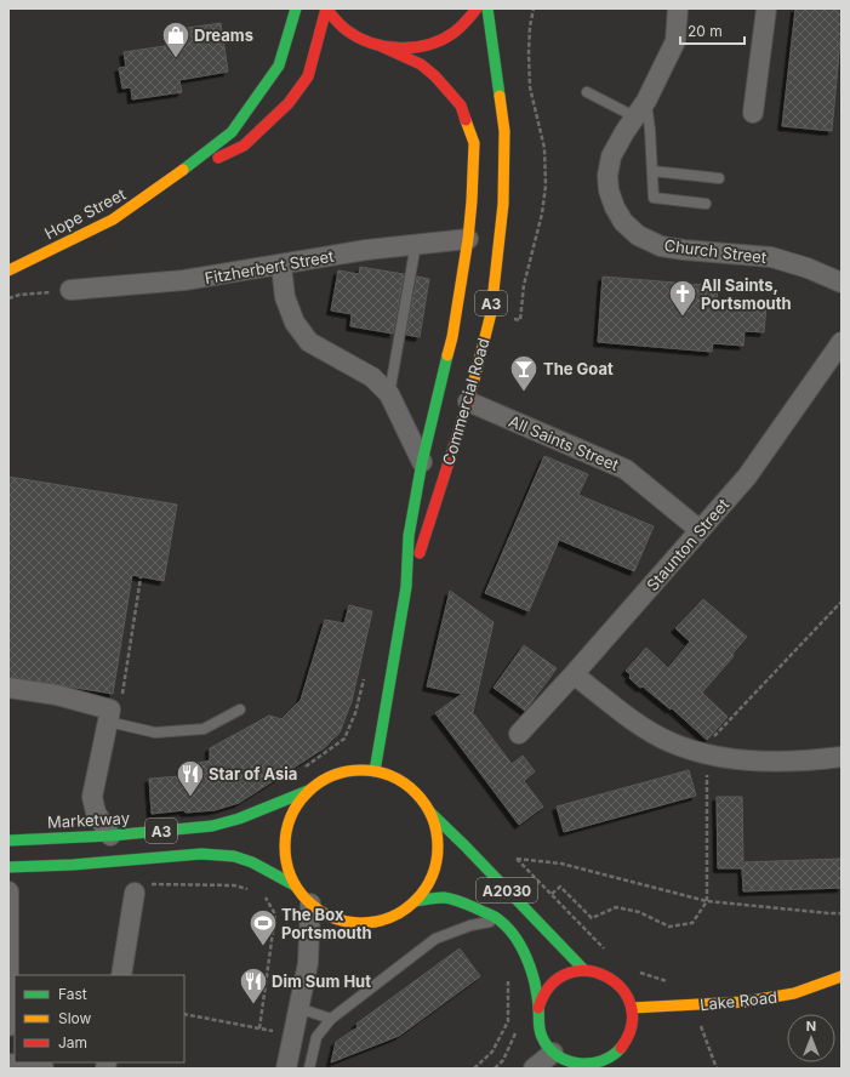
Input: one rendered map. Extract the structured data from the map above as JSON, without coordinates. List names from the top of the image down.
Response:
{
  "streets": {
    "main road": [
      "Hope Street",
      "A3",
      "Commercial Road",
      "Marketway",
      "A2030",
      "Lake Road"
    ],
    "street": [
      "Church Street",
      "Fitzherbert Street",
      "All Saints Street",
      "Staunton Street"
    ]
  },
  "crossings": [
    ["Fitzherbert Street", "Commercial Road"],
    ["A3", "Commercial Road"],
    ["A3", "Marketway"],
    ["A3", "A2030"],
    ["Commercial Road", "All Saints Street"],
    ["Commercial Road", "Marketway"],
    ["Commercial Road", "A2030"],
    ["All Saints Street", "Staunton Street"],
    ["Marketway", "A2030"],
    ["A2030", "Lake Road"]
  ],
  "places": {
    "shop": ["Dreams"],
    "church": ["All Saints, Portsmouth"],
    "bar": ["The Goat"],
    "restaurant": ["Star of Asia", "Dim Sum Hut"],
    "sports": ["The Box Portsmouth"]
  },
  "legend": ["Fast", "Slow", "Jam"],
  "scale_bar": "20 m",
  "north": "top"
}
